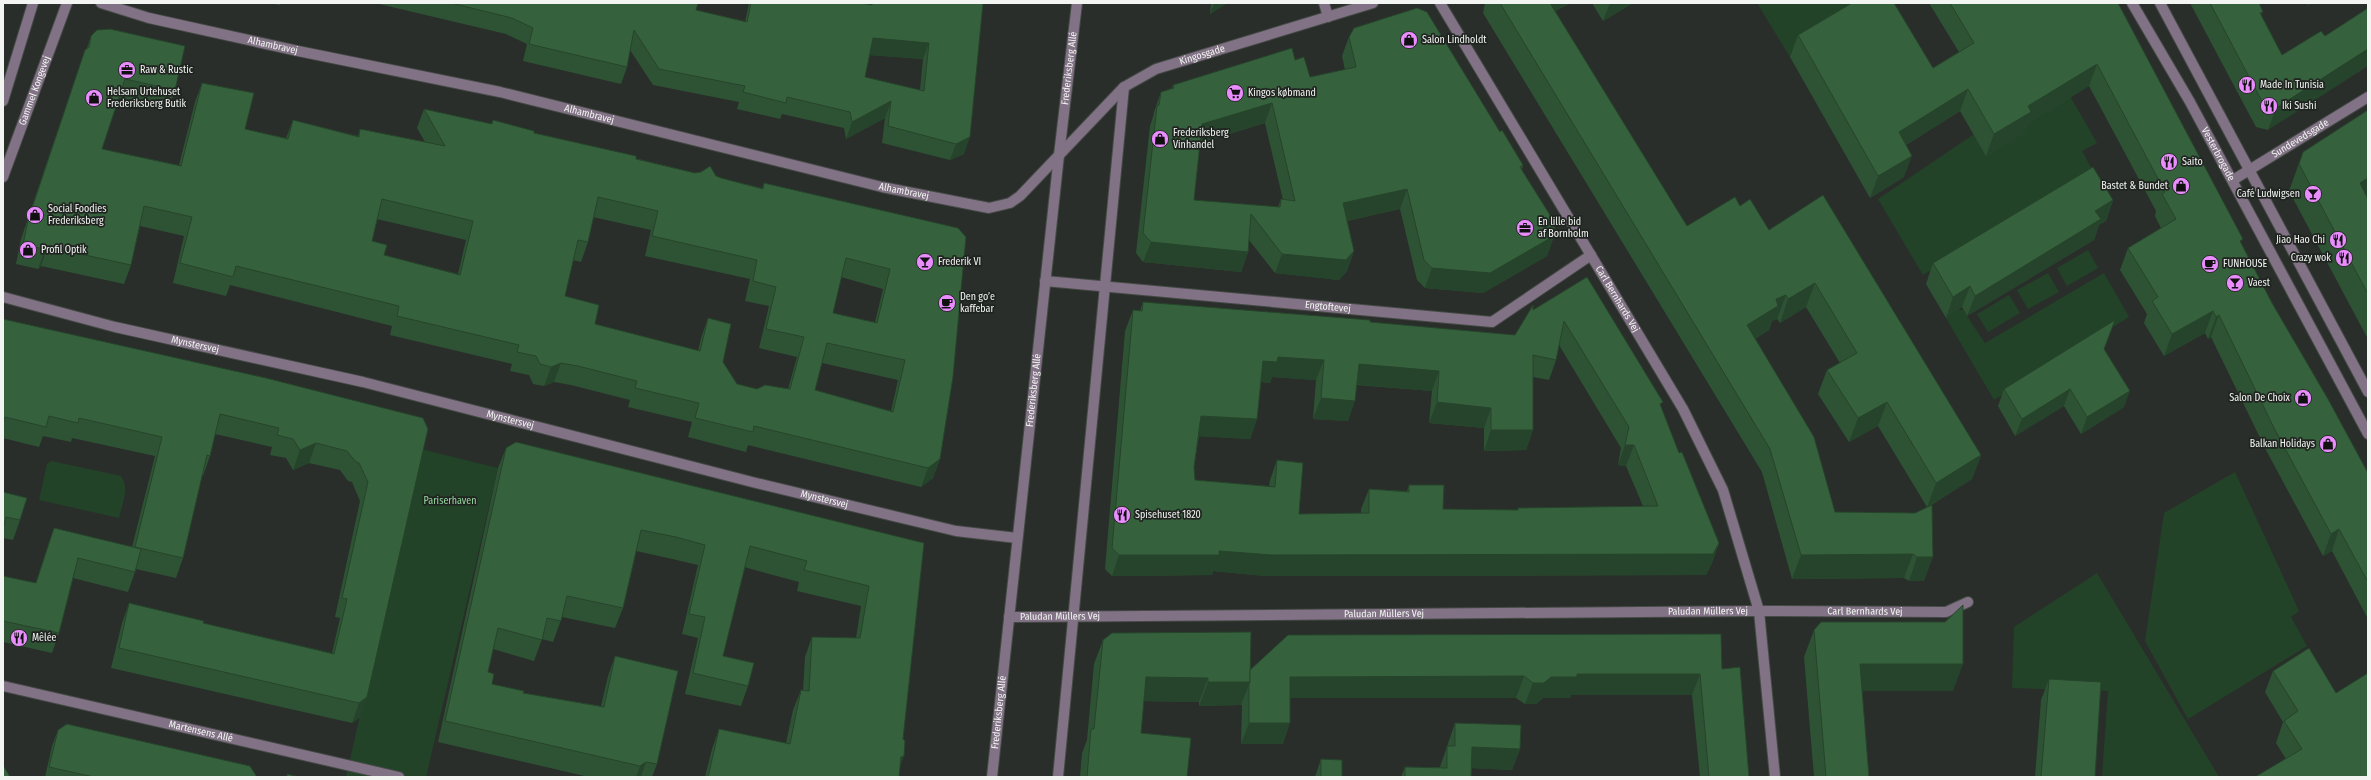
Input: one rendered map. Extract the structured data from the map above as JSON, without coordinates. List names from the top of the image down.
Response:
{
  "streets": {
    "street": [
      "Alhambravej",
      "Kingosgade",
      "Frederiksberg Allé",
      "Gammel Kongevej",
      "Sundevedsgade",
      "Vesterbrogade",
      "Carl Bernhards Vej",
      "Engtoftevej",
      "Mynstersvej",
      "Paludan Müllers Vej",
      "Martensens Allé"
    ]
  },
  "crossings": [
    ["Alhambravej", "Kingosgade"],
    ["Alhambravej", "Frederiksberg Allé"],
    ["Kingosgade", "Frederiksberg Allé"],
    ["Frederiksberg Allé", "Engtoftevej"],
    ["Frederiksberg Allé", "Mynstersvej"],
    ["Frederiksberg Allé", "Paludan Müllers Vej"],
    ["Sundevedsgade", "Vesterbrogade"],
    ["Carl Bernhards Vej", "Engtoftevej"],
    ["Carl Bernhards Vej", "Paludan Müllers Vej"]
  ],
  "parks": ["Pariserhaven"],
  "places": {
    "shop": [
      "Salon Lindholdt",
      "Helsam Urtehuset Frederiksberg Butik",
      "Frederiksberg Vinhandel",
      "Bastet & Bundet",
      "Social Foodies Frederiksberg",
      "Profil Optik",
      "Salon De Choix",
      "Balkan Holidays"
    ],
    "office": ["Raw & Rustic", "En lille bid af Bornholm"],
    "restaurant": [
      "Made In Tunisia",
      "Iki Sushi",
      "Saito",
      "Jiao Hao Chi",
      "Crazy wok",
      "Spisehuset 1820",
      "Mêlée"
    ],
    "supermarket": ["Kingos købmand"],
    "bar": ["Café Ludwigsen", "Frederik VI", "Vaest"],
    "cafe": ["FUNHOUSE", "Den go’e kaffebar"]
  }
}
